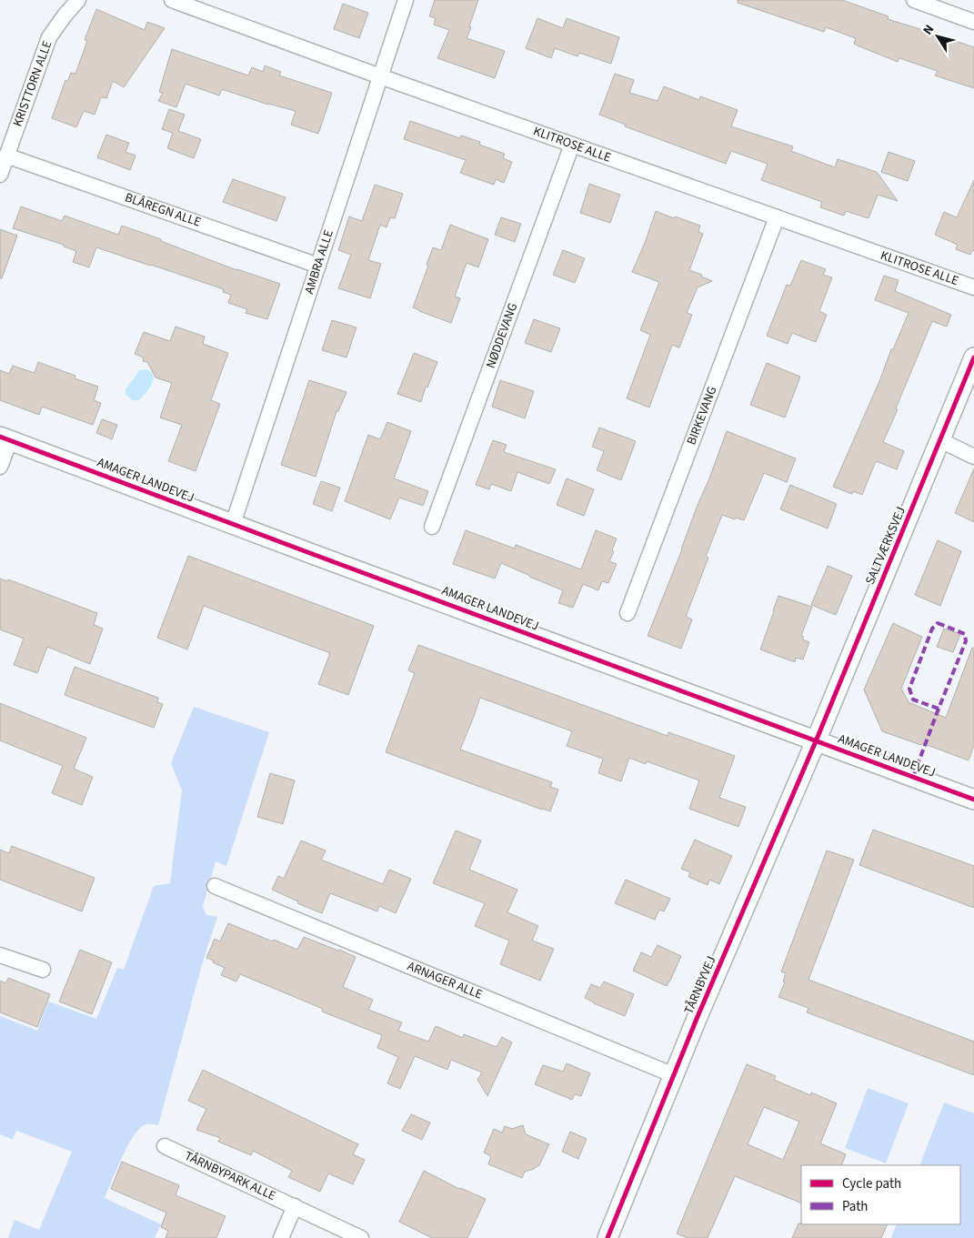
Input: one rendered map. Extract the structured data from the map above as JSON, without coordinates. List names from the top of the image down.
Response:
{
  "streets": {
    "street": [
      "KRISTTORN ALLE",
      "KLITROSE ALLE",
      "BLÅREGN ALLE",
      "AMBRA ALLE",
      "NØDDEVANG",
      "BIRKEVANG",
      "AMAGER LANDEVEJ",
      "SALTVÆRKSVEJ",
      "ARNAGER ALLE",
      "TÅRNBYVEJ",
      "TÅRNBYPARK ALLE"
    ]
  },
  "crossings": [
    ["KRISTTORN ALLE", "BLÅREGN ALLE"],
    ["KLITROSE ALLE", "AMBRA ALLE"],
    ["KLITROSE ALLE", "NØDDEVANG"],
    ["KLITROSE ALLE", "BIRKEVANG"],
    ["BLÅREGN ALLE", "AMBRA ALLE"],
    ["AMBRA ALLE", "AMAGER LANDEVEJ"],
    ["AMAGER LANDEVEJ", "SALTVÆRKSVEJ"],
    ["AMAGER LANDEVEJ", "TÅRNBYVEJ"],
    ["SALTVÆRKSVEJ", "TÅRNBYVEJ"],
    ["ARNAGER ALLE", "TÅRNBYVEJ"]
  ],
  "legend": ["Cycle path", "Path"],
  "north": "top left"
}
